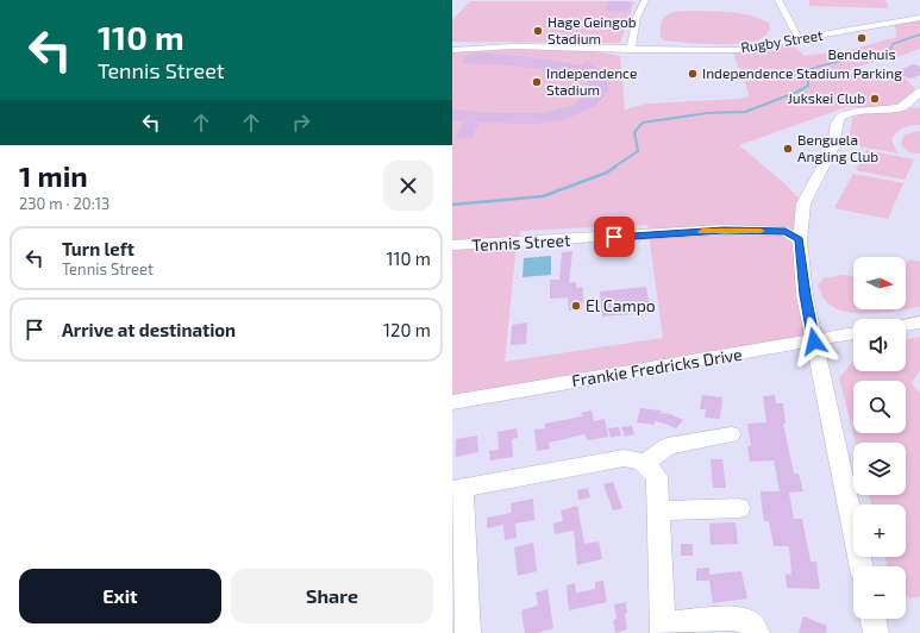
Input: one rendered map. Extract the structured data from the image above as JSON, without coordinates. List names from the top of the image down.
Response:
{
  "streets": {
    "street": ["Rugby Street", "Tennis Street", "Frankie Fredricks Drive"]
  },
  "places": [
    "Hage Geingob Stadium",
    "Bendehuis",
    "Independence Stadium Parking",
    "Independence Stadium",
    "Jukskei Club",
    "Benguela Angling Club",
    "El Campo"
  ],
  "north": "right",
  "page": {
    "turn": ["110 m", "Tennis Street"],
    "heading": ["1 min", "230 m · 20:13"],
    "list": [
      {
        "name": "Turn left",
        "note": "Tennis Street",
        "value": "110 m"
      },
      {
        "name": "Arrive at destination",
        "value": "120 m"
      }
    ],
    "map_buttons": ["+", "−"],
    "buttons": ["Exit", "Share"]
  }
}
